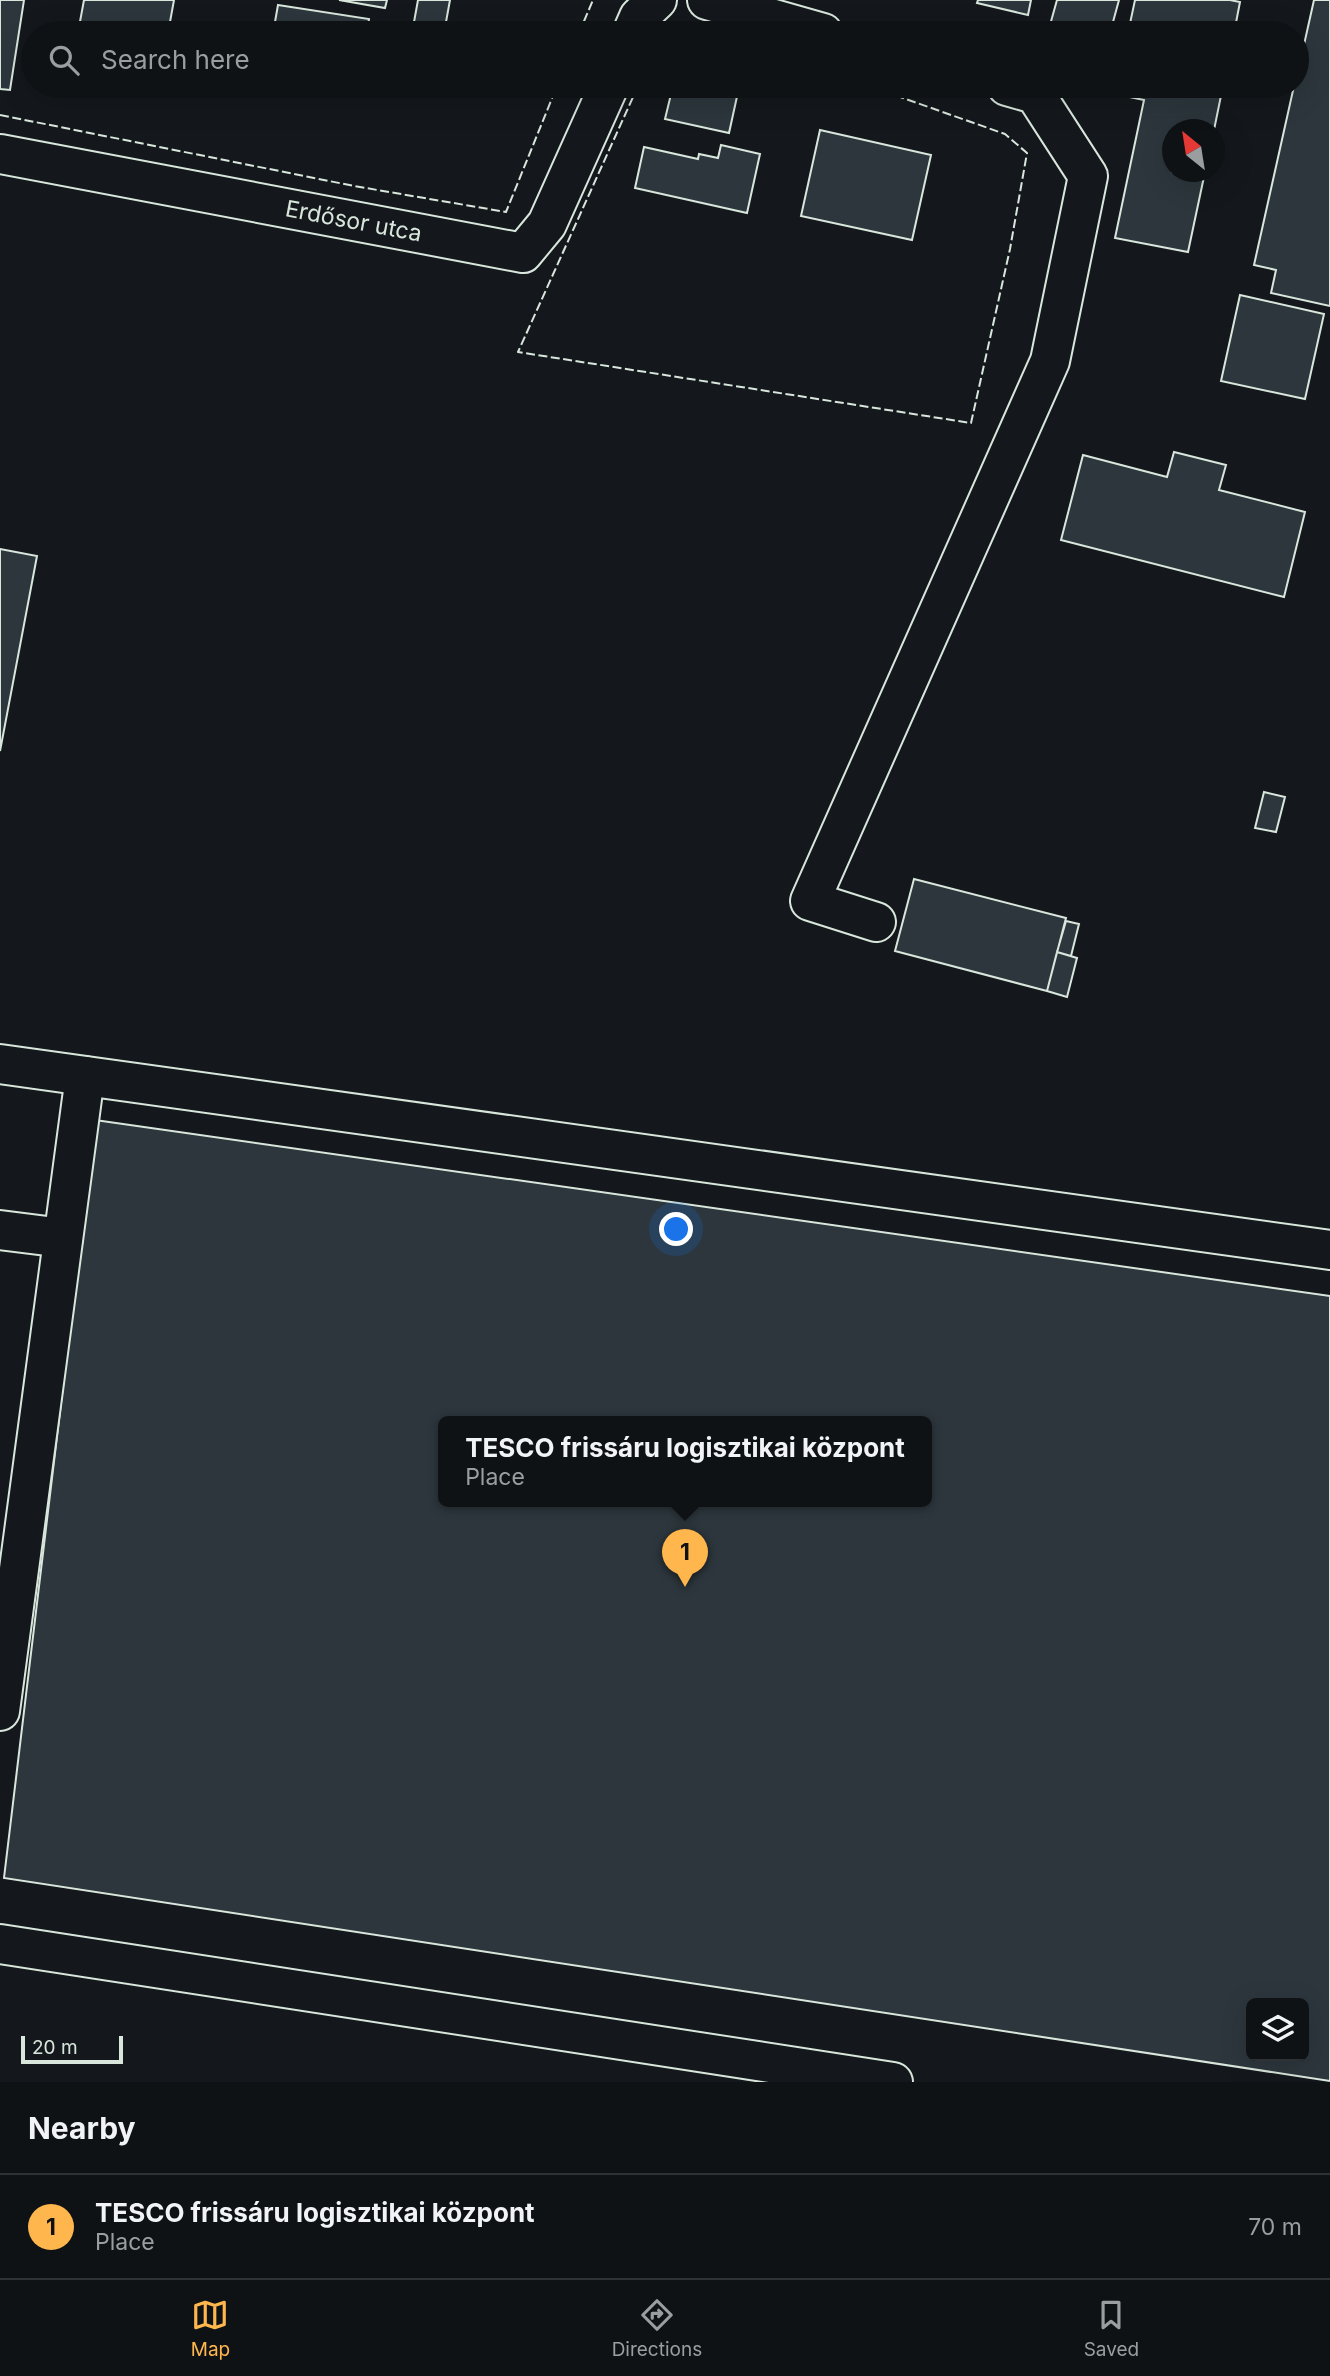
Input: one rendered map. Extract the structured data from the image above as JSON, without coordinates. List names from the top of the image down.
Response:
{
  "streets": {
    "street": ["Erdősor utca"]
  },
  "scale_bar": "20 m",
  "north": "top left",
  "page": {
    "search": "Search here",
    "popup": ["TESCO frissáru logisztikai központ", "Place"],
    "pins": "1",
    "scale": "20 m",
    "heading": "Nearby",
    "list": [
      {
        "mark": "1",
        "name": "TESCO frissáru logisztikai központ",
        "note": "Place",
        "value": "70 m"
      }
    ],
    "nav": ["Map", "Directions", "Saved"]
  }
}
